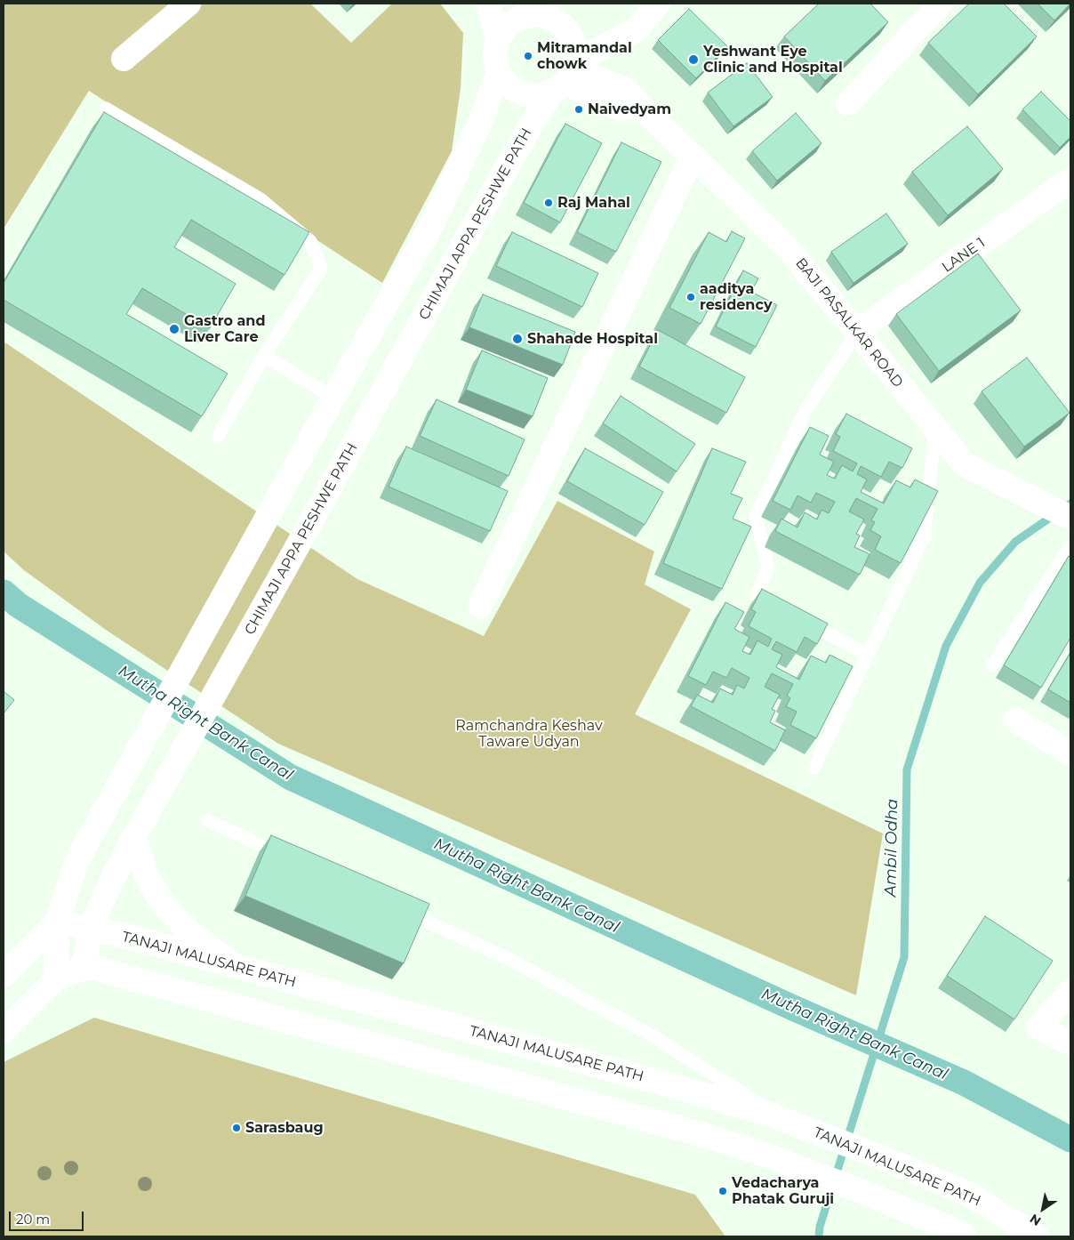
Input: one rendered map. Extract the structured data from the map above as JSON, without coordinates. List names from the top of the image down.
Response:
{
  "streets": {
    "main road": [
      "CHIMAJI APPA PESHWE PATH",
      "LANE 1",
      "BAJI PASALKAR ROAD",
      "TANAJI MALUSARE PATH"
    ]
  },
  "crossings": [
    ["CHIMAJI APPA PESHWE PATH", "BAJI PASALKAR ROAD"],
    ["CHIMAJI APPA PESHWE PATH", "TANAJI MALUSARE PATH"],
    ["LANE 1", "BAJI PASALKAR ROAD"]
  ],
  "water": ["Mutha Right Bank Canal", "Ambil Odha"],
  "parks": ["Ramchandra Keshav Taware Udyan"],
  "places": [
    "Mitramandal chowk",
    "Yeshwant Eye Clinic and Hospital",
    "Naivedyam",
    "Raj Mahal",
    "aaditya residency",
    "Gastro and Liver Care",
    "Shahade Hospital",
    "Sarasbaug",
    "Vedacharya Phatak Guruji"
  ],
  "scale_bar": "20 m",
  "north": "bottom left"
}
